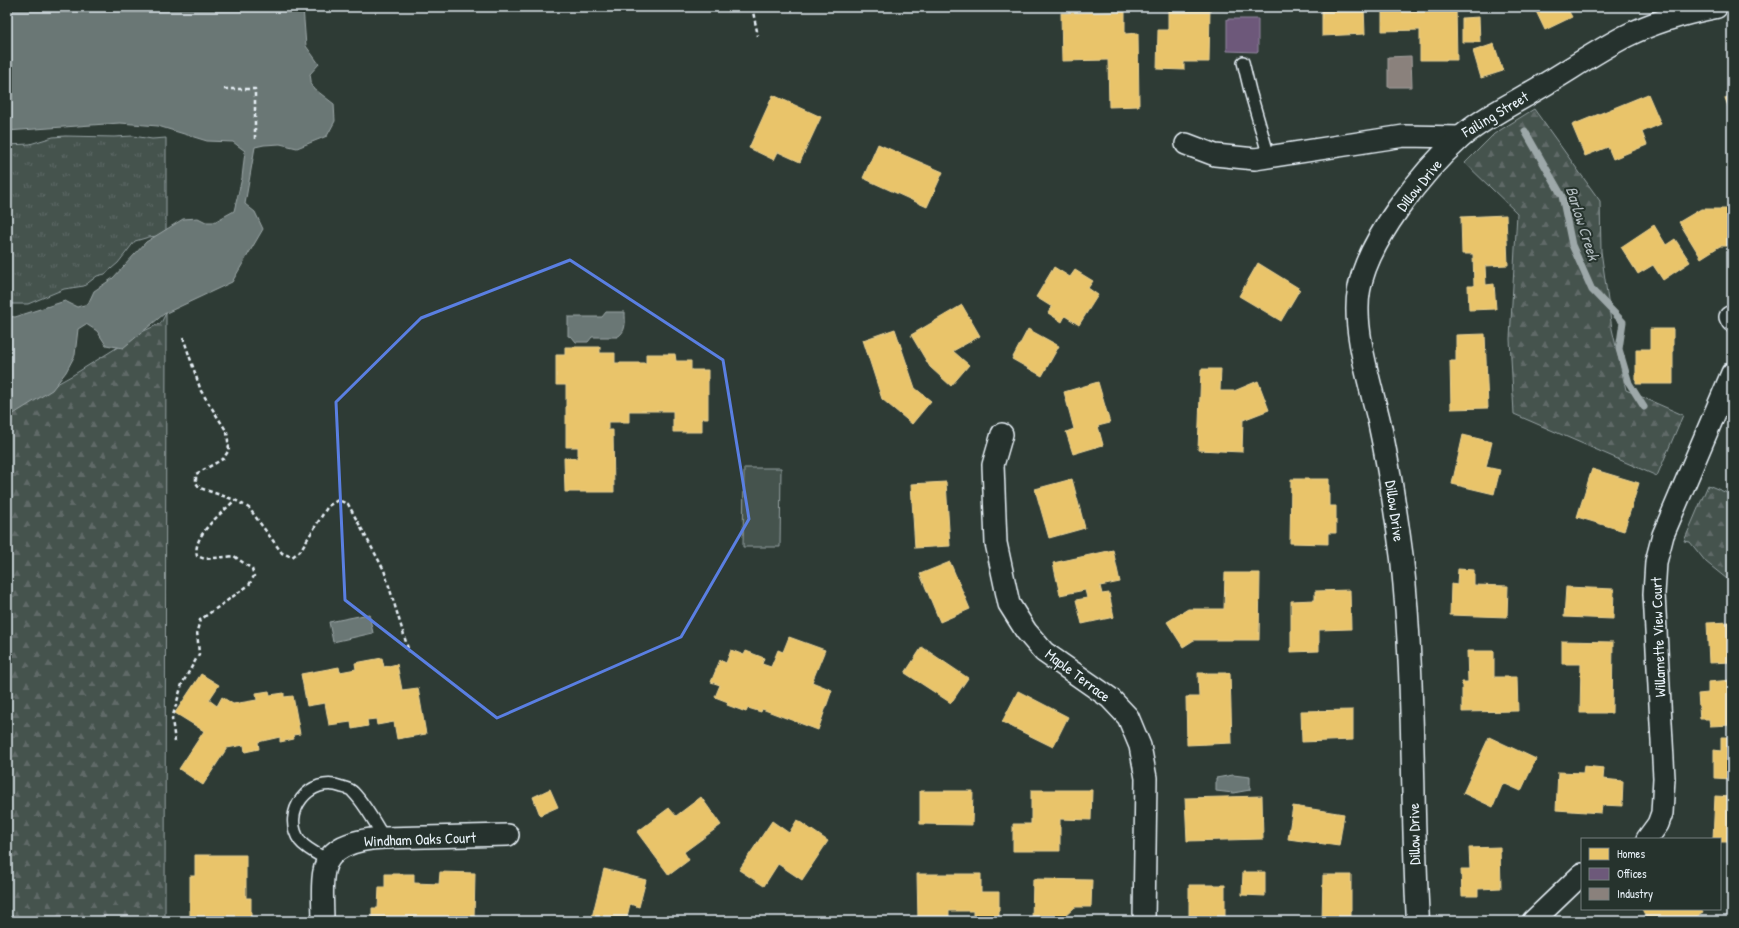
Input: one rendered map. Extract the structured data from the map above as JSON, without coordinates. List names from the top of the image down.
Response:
{
  "streets": {
    "street": [
      "Failing Street",
      "Dillow Drive",
      "Willamette View Court",
      "Maple Terrace",
      "Windham Oaks Court"
    ]
  },
  "crossings": [
    ["Failing Street", "Dillow Drive"]
  ],
  "water": ["Barlow Creek"],
  "legend": ["Homes", "Offices", "Industry"]
}
